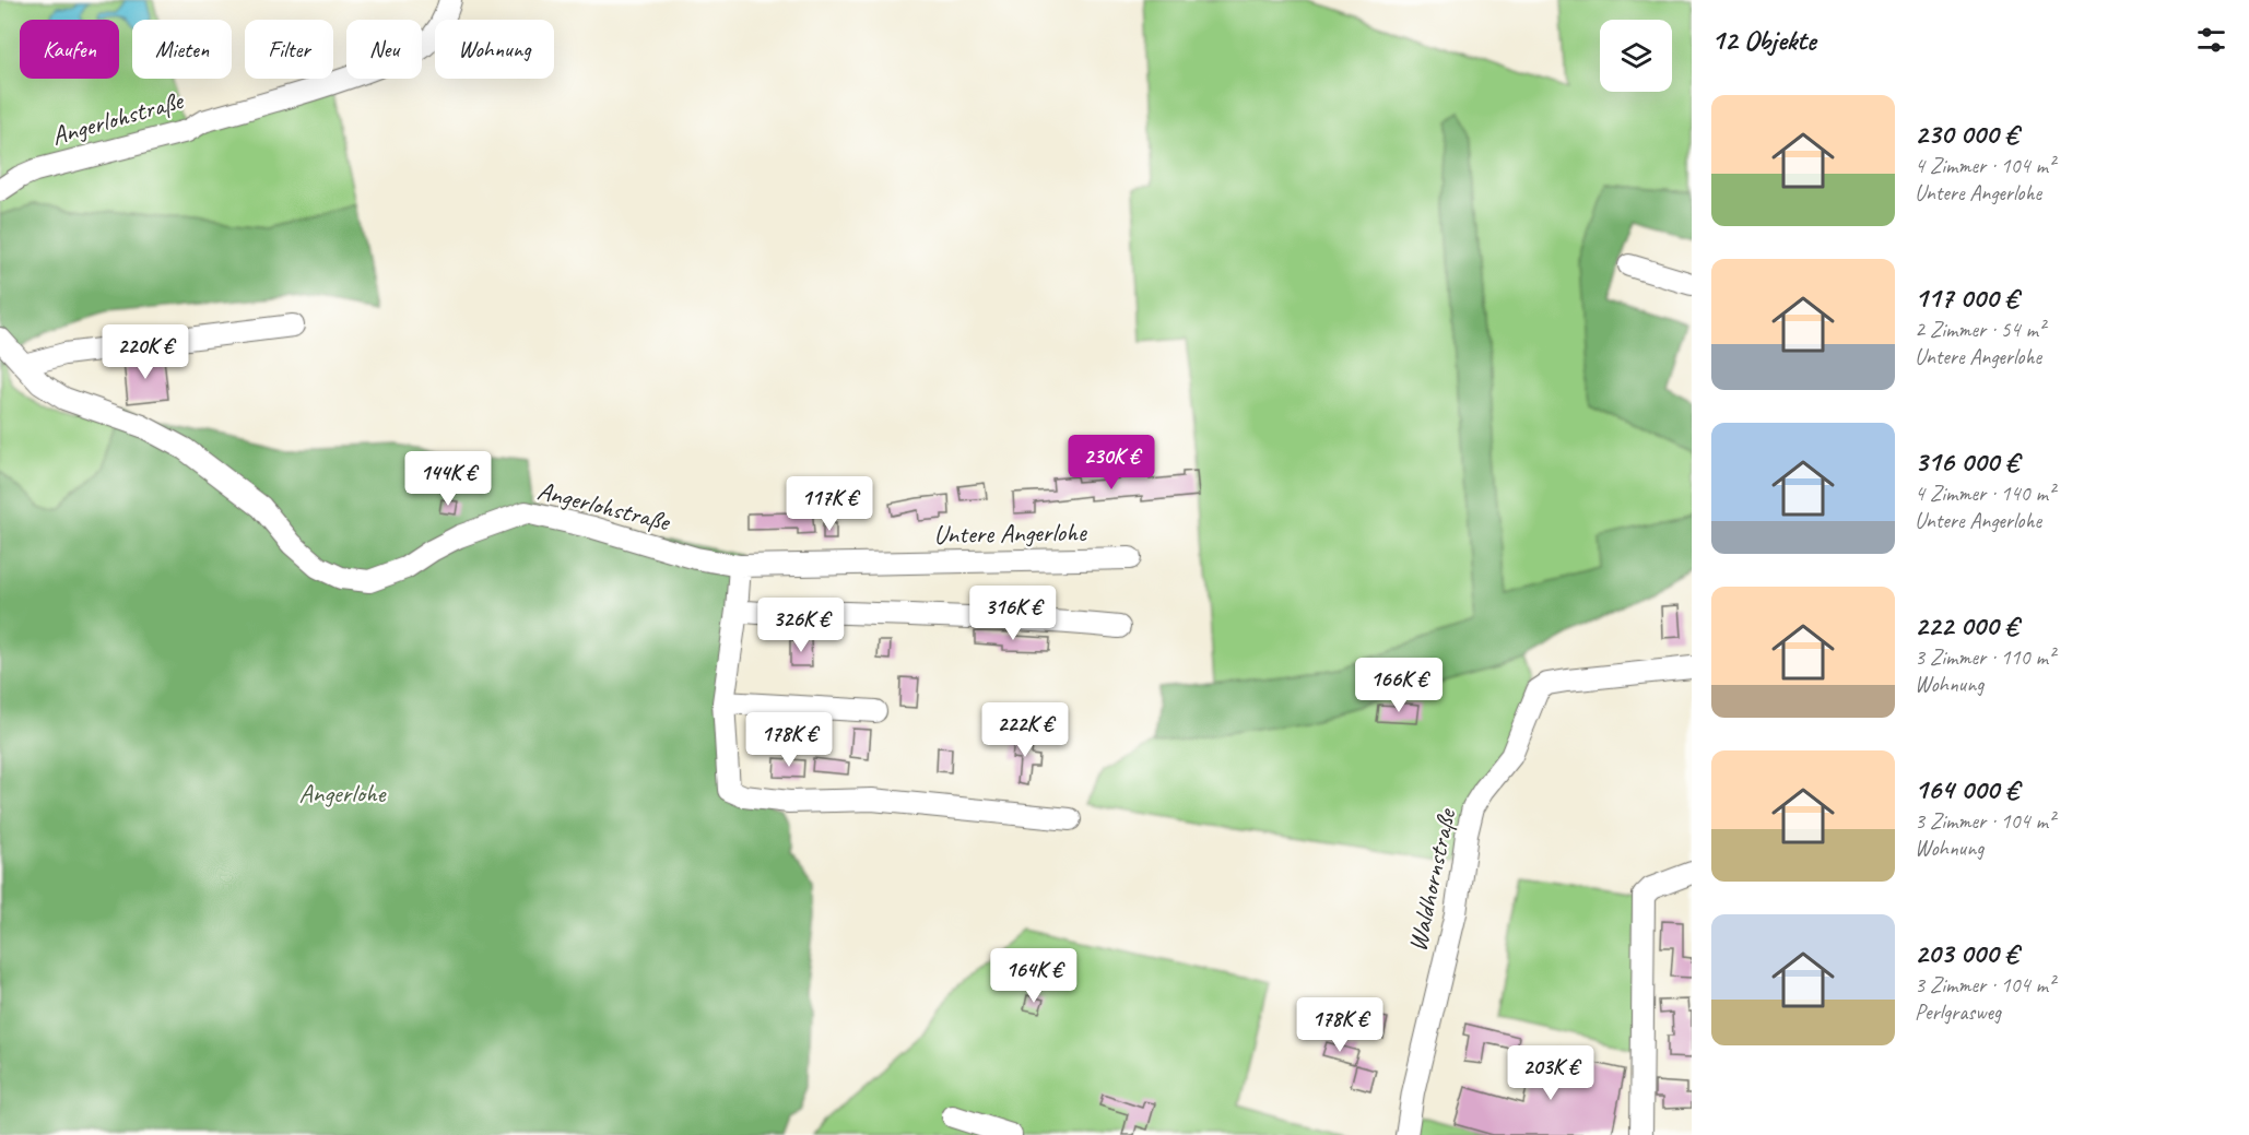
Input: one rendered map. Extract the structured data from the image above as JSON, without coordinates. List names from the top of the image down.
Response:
{
  "streets": {
    "street": ["Angerlohstraße", "Untere Angerlohe", "Waldhornstraße"]
  },
  "crossings": [
    ["Angerlohstraße", "Untere Angerlohe"]
  ],
  "parks": ["Angerlohe"],
  "page": {
    "heading": "12 Objekte",
    "chip": [
      "Kaufen",
      "Mieten",
      "Filter",
      "Neu",
      "Wohnung"
    ],
    "list": [
      {
        "name": "230 000 €",
        "note": "4 Zimmer · 104 m² · Untere Angerlohe"
      },
      {
        "name": "117 000 €",
        "note": "2 Zimmer · 54 m² · Untere Angerlohe"
      },
      {
        "name": "316 000 €",
        "note": "4 Zimmer · 140 m² · Untere Angerlohe"
      },
      {
        "name": "222 000 €",
        "note": "3 Zimmer · 110 m² · Wohnung"
      },
      {
        "name": "164 000 €",
        "note": "3 Zimmer · 104 m² · Wohnung"
      },
      {
        "name": "203 000 €",
        "note": "3 Zimmer · 104 m² · Perlgrasweg"
      }
    ],
    "price": [
      "220K €",
      "230K €",
      "144K €",
      "117K €",
      "316K €",
      "326K €",
      "166K €",
      "222K €",
      "178K €",
      "164K €",
      "178K €",
      "203K €"
    ]
  }
}
